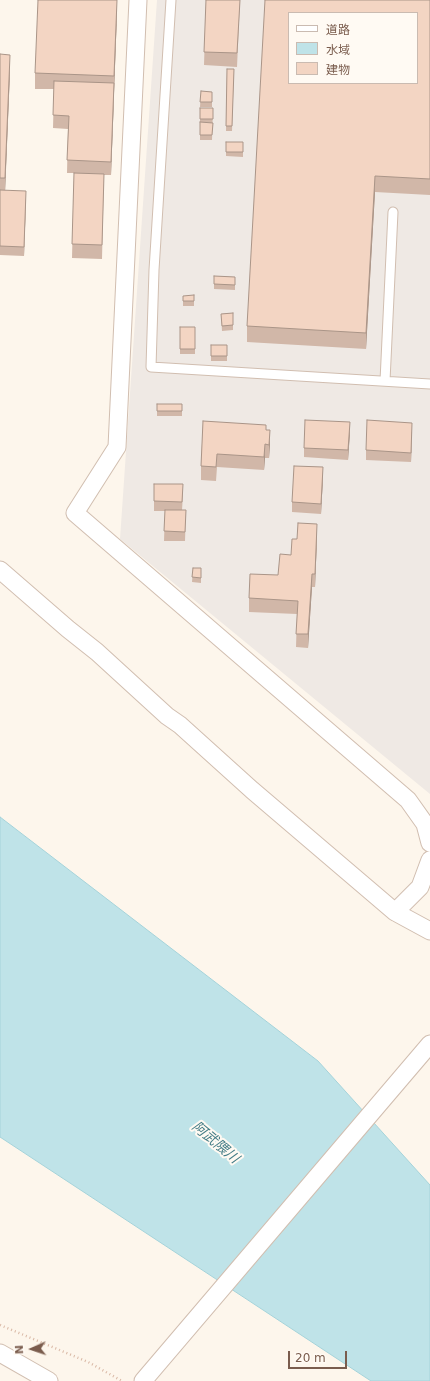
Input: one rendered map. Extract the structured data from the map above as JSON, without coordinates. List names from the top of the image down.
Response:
{
  "water": ["阿武隈川"],
  "legend": ["道路", "水域", "建物"],
  "scale_bar": "20 m",
  "north": "left"
}
